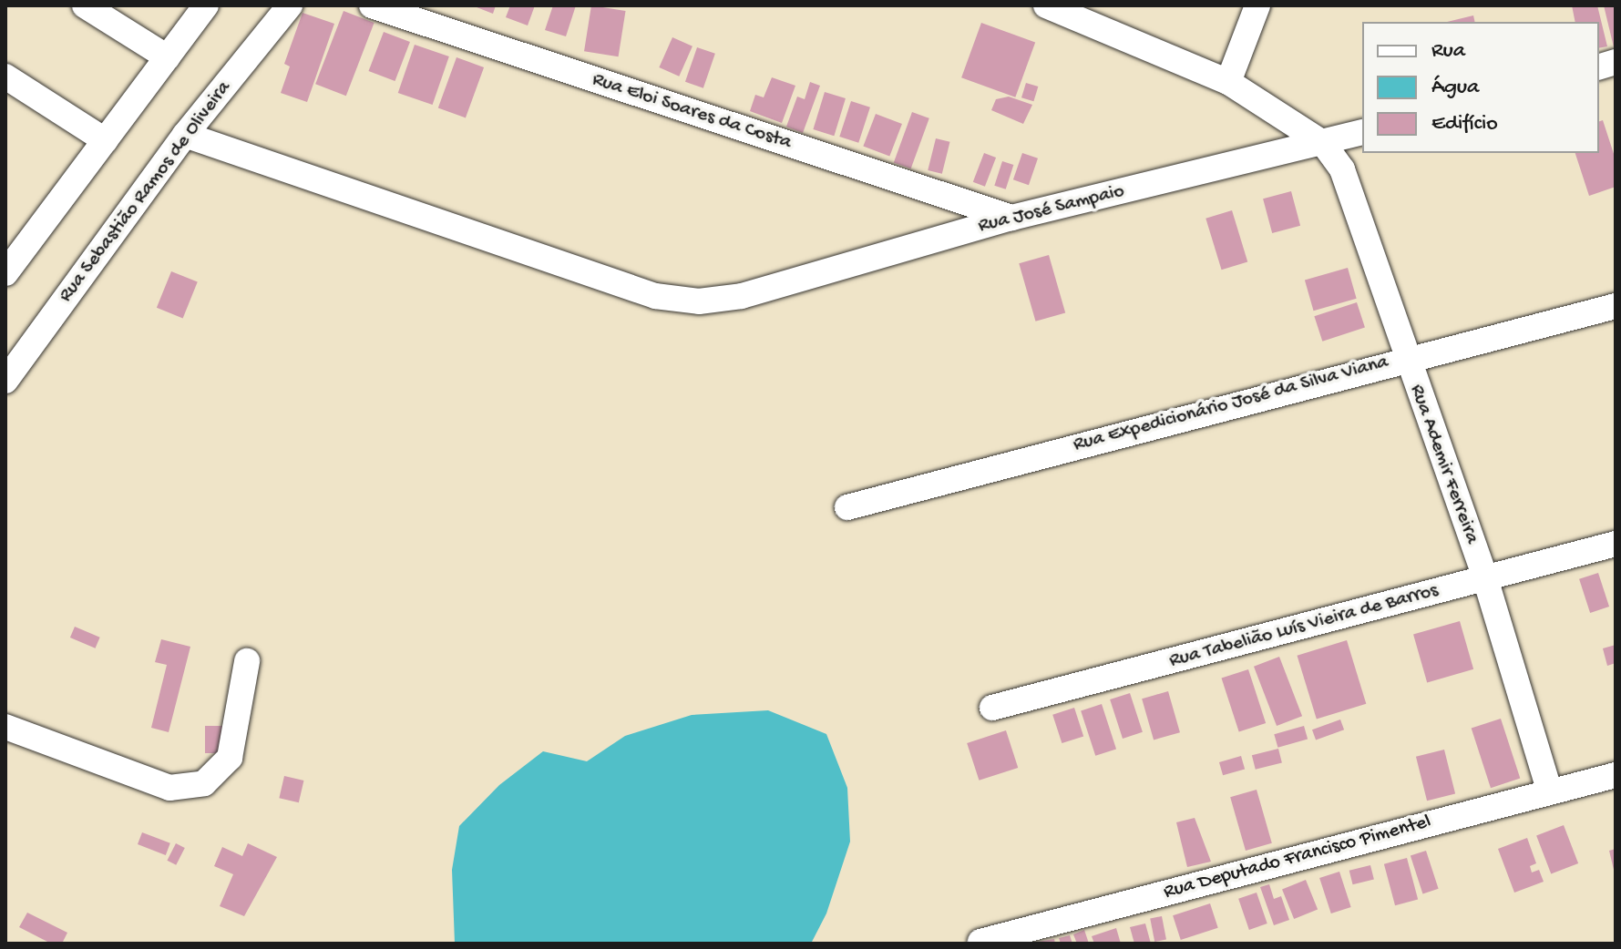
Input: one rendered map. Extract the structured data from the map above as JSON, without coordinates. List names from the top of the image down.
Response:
{
  "streets": {
    "street": [
      "Rua Eloi Soares da Costa",
      "Rua Sebastião Ramos de Oliveira",
      "Rua José Sampaio",
      "Rua Expedicionário José da Silva Viana",
      "Rua Ademir Ferreira",
      "Rua Tabelião Luís Vieira de Barros",
      "Rua Deputado Francisco Pimentel"
    ]
  },
  "crossings": [
    ["Rua Eloi Soares da Costa", "Rua José Sampaio"],
    ["Rua Sebastião Ramos de Oliveira", "Rua José Sampaio"],
    ["Rua José Sampaio", "Rua Ademir Ferreira"],
    ["Rua Expedicionário José da Silva Viana", "Rua Ademir Ferreira"],
    ["Rua Ademir Ferreira", "Rua Tabelião Luís Vieira de Barros"],
    ["Rua Ademir Ferreira", "Rua Deputado Francisco Pimentel"]
  ],
  "legend": ["Rua", "Água", "Edifício"]
}
